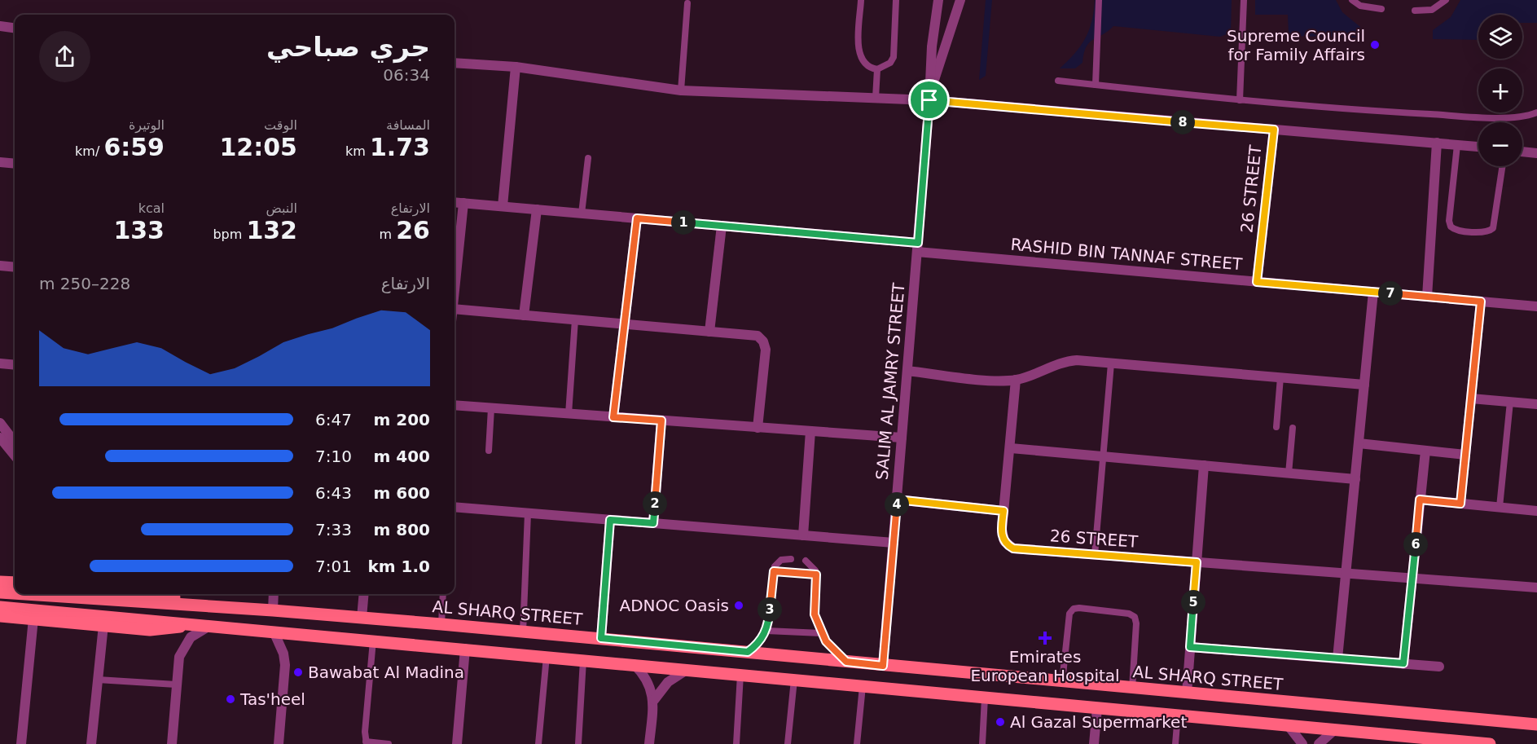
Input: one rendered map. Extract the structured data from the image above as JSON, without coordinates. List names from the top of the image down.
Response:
{
  "streets": {
    "main road": ["AL SHARQ STREET"],
    "street": ["26 STREET", "RASHID BIN TANNAF STREET", "SALIM AL JAMRY STREET"]
  },
  "crossings": [
    ["26 STREET", "RASHID BIN TANNAF STREET"],
    ["RASHID BIN TANNAF STREET", "SALIM AL JAMRY STREET"],
    ["SALIM AL JAMRY STREET", "AL SHARQ STREET"]
  ],
  "places": {
    "other": [
      "Supreme Council for Family Affairs",
      "ADNOC Oasis",
      "Bawabat Al Madina",
      "Tas'heel",
      "Al Gazal Supermarket"
    ],
    "health": ["Emirates European Hospital"]
  },
  "page": {
    "map_buttons": ["+", "−"],
    "heading": ["جري صباحي", "06:34"],
    "stats": [
      ["المسافة", "1.73 km"],
      ["الوقت", "12:05"],
      ["الوتيرة", "6:59 /km"],
      ["الارتفاع", "26 m"],
      ["النبض", "132 bpm"],
      ["kcal", "133"]
    ],
    "pins": [
      "8",
      "1",
      "7",
      "2",
      "4",
      "6",
      "5",
      "3"
    ],
    "chart": ["الارتفاع", "228–250 m"],
    "list": [
      {
        "name": "200 m",
        "note": "6:47"
      },
      {
        "name": "400 m",
        "note": "7:10"
      },
      {
        "name": "600 m",
        "note": "6:43"
      },
      {
        "name": "800 m",
        "note": "7:33"
      },
      {
        "name": "1.0 km",
        "note": "7:01"
      }
    ]
  }
}
